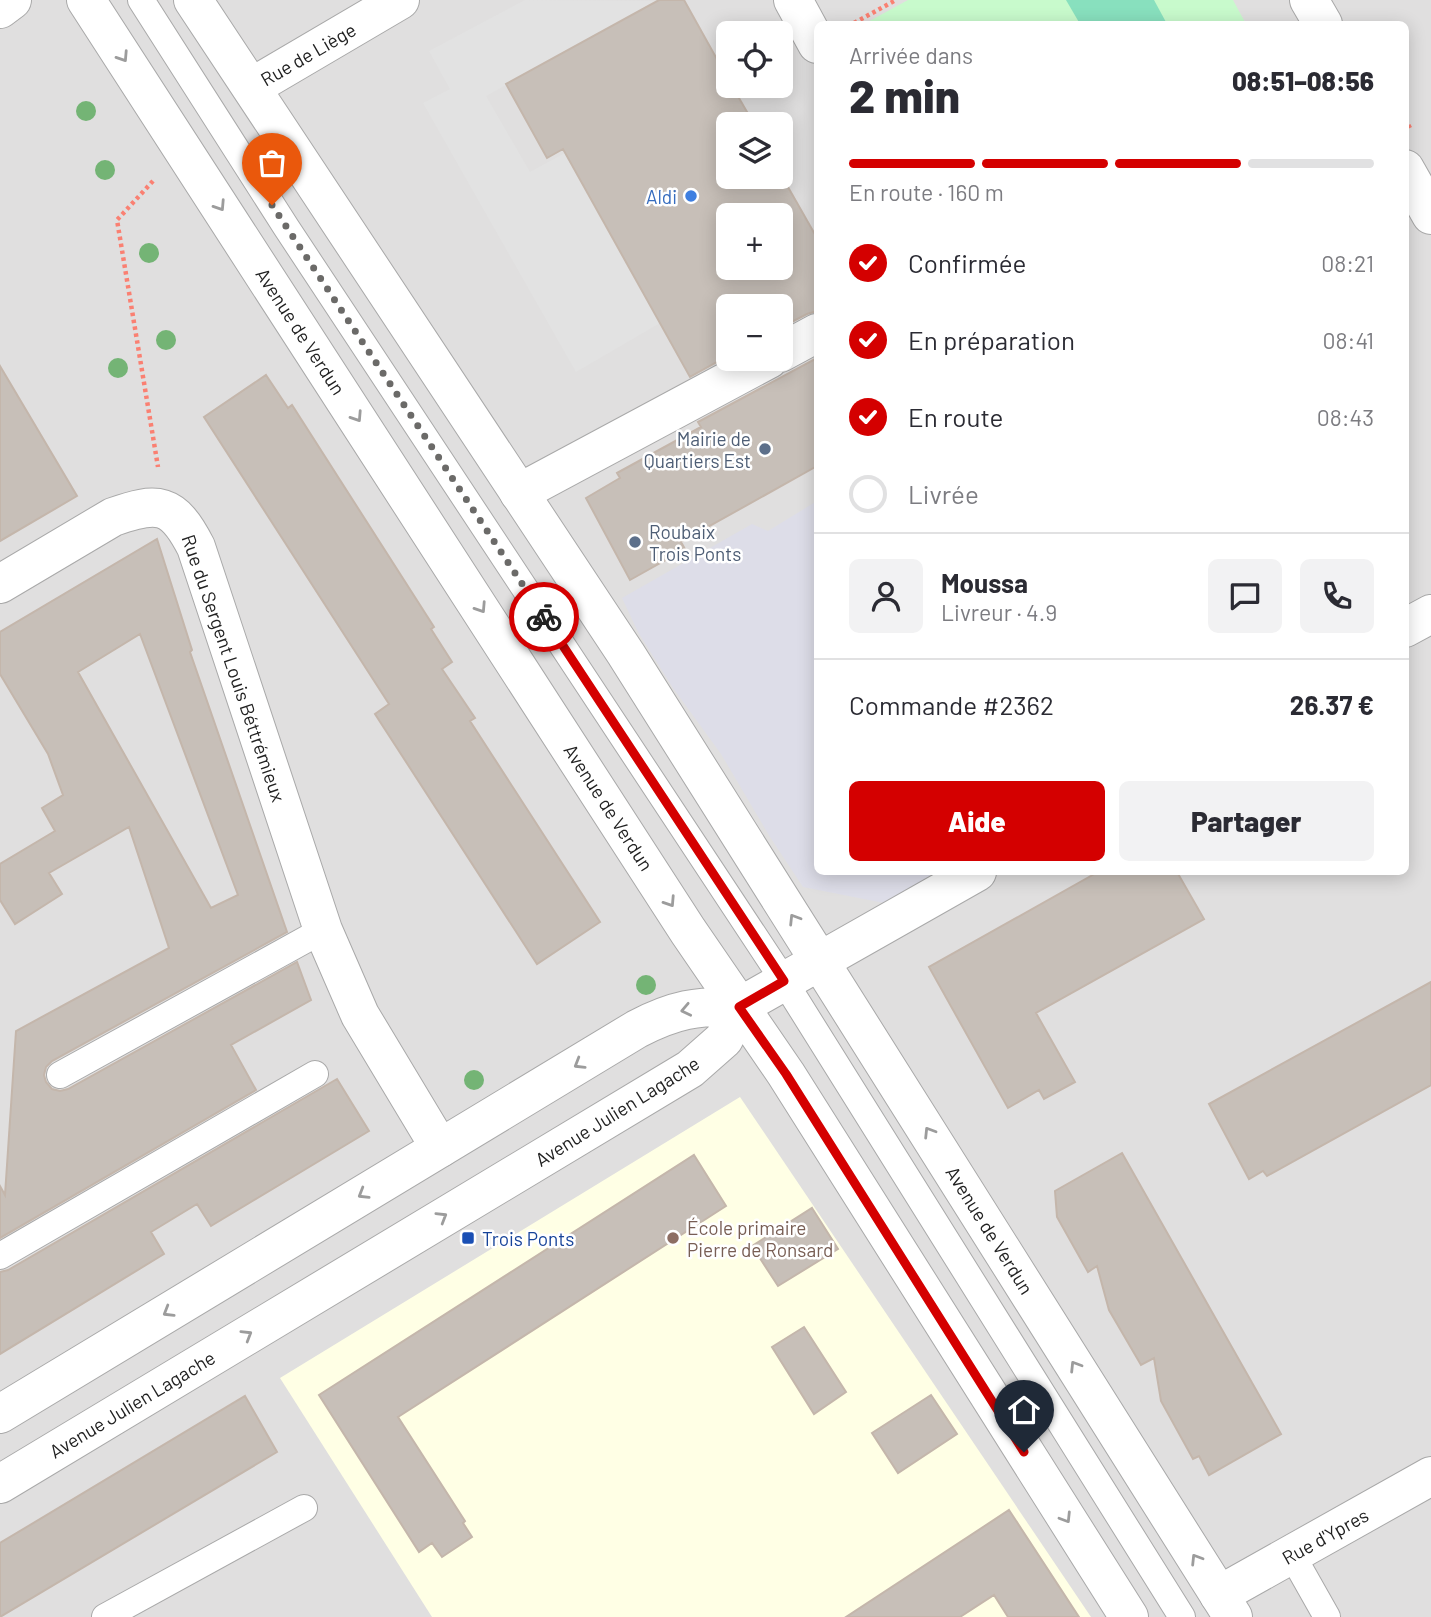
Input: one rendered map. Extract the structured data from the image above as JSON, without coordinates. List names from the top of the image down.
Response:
{
  "streets": {
    "street": [
      "Rue de Liège",
      "Avenue de Verdun",
      "Rue du Sergent Louis Béttrémieux",
      "Avenue Julien Lagache",
      "Rue d'Ypres"
    ]
  },
  "crossings": [
    ["Rue de Liège", "Avenue de Verdun"],
    ["Avenue de Verdun", "Avenue Julien Lagache"],
    ["Avenue de Verdun", "Rue d'Ypres"]
  ],
  "places": {
    "other": [
      "Aldi",
      "Mairie de Quartiers Est",
      "Roubaix Trois Ponts",
      "École primaire Pierre de Ronsard"
    ],
    "transit": ["Trois Ponts"]
  },
  "page": {
    "map_buttons": ["+", "−"],
    "heading": ["2 min", "Arrivée dans", "08:51–08:56"],
    "panel": [
      "Moussa",
      "Livreur · 4.9",
      "Commande #2362",
      "26.37 €"
    ],
    "bar": "En route · 160 m",
    "list": [
      ["Confirmée", "08:21"],
      ["En préparation", "08:41"],
      ["En route", "08:43"],
      "Livrée"
    ],
    "buttons": ["Aide", "Partager"]
  }
}
